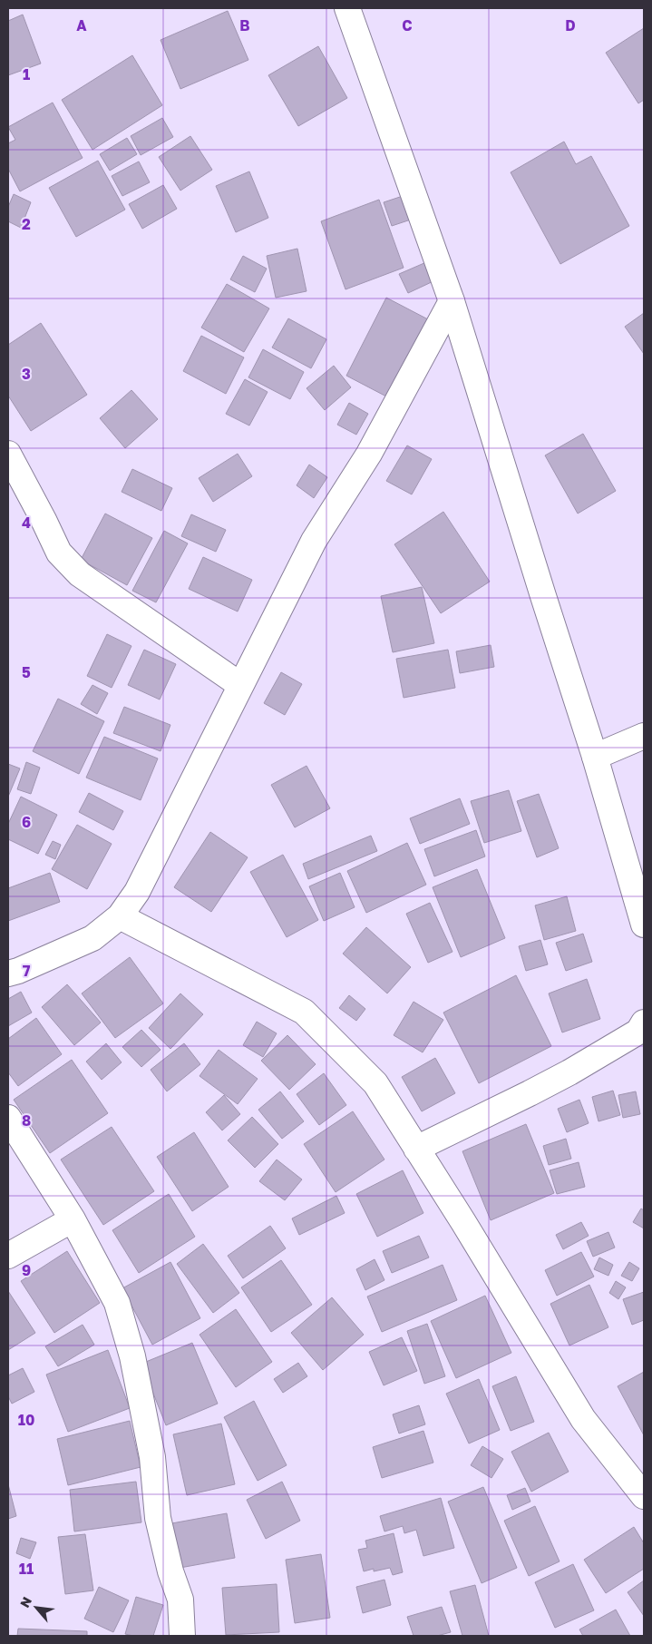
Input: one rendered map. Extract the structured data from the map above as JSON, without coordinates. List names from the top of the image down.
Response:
{
  "north": "top left",
  "grid": {
    "columns": [
      "A",
      "B",
      "C",
      "D"
    ],
    "rows": [
      "1",
      "2",
      "3",
      "4",
      "5",
      "6",
      "7",
      "8",
      "9",
      "10",
      "11"
    ]
  }
}
